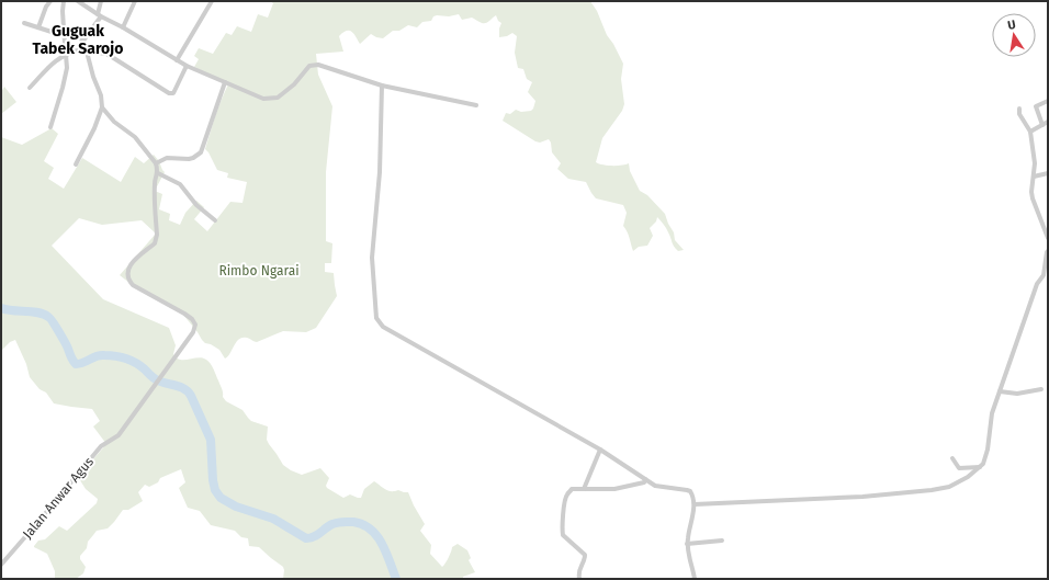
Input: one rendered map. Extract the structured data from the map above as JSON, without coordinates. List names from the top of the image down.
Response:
{
  "streets": {
    "street": ["Jalan Anwar Agus"]
  },
  "districts": ["Guguak Tabek Sarojo"],
  "parks": ["Rimbo Ngarai"],
  "north": "top"
}
